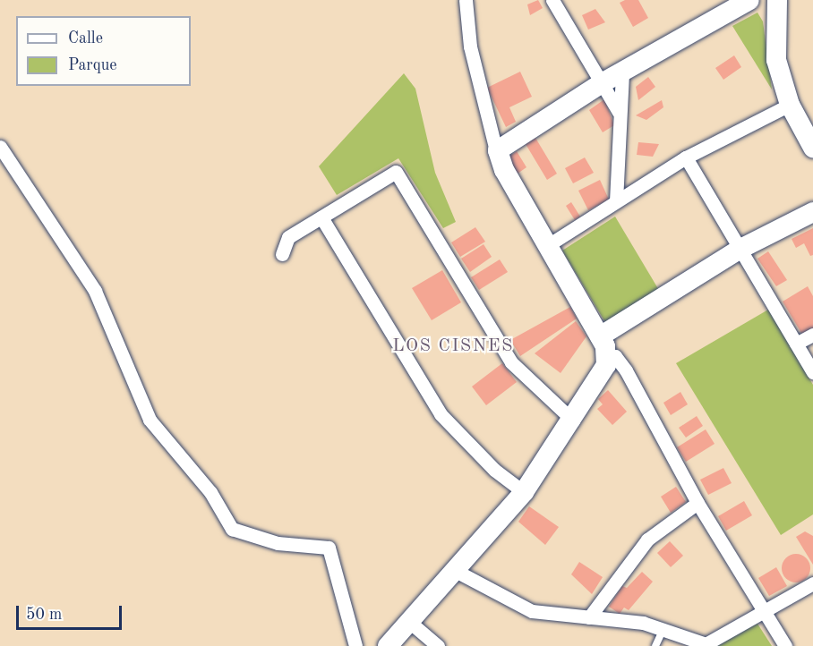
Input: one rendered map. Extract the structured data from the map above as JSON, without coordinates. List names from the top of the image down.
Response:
{
  "districts": ["LOS CISNES"],
  "legend": ["Calle", "Parque"],
  "scale_bar": "50 m"
}
